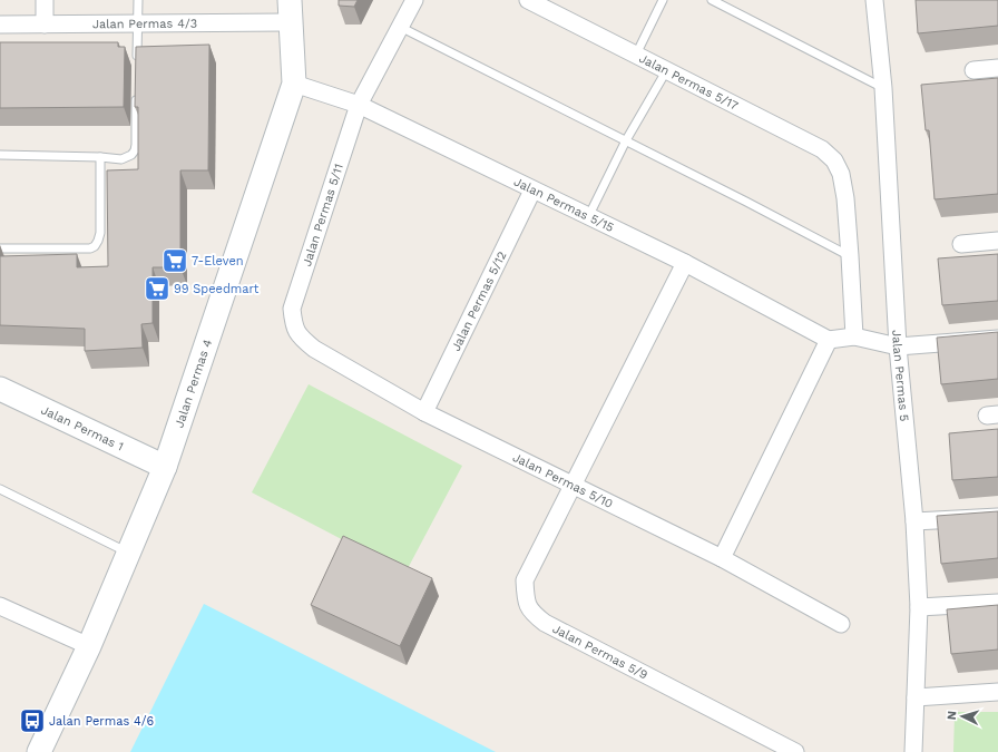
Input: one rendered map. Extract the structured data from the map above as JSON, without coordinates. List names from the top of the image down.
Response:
{
  "streets": {
    "street": [
      "Jalan Permas 4/3",
      "Jalan Permas 5/17",
      "Jalan Permas 5/15",
      "Jalan Permas 5/11",
      "Jalan Permas 5/12",
      "Jalan Permas 5",
      "Jalan Permas 4",
      "Jalan Permas 1",
      "Jalan Permas 5/10",
      "Jalan Permas 5/9"
    ]
  },
  "crossings": [
    ["Jalan Permas 4/3", "Jalan Permas 4"],
    ["Jalan Permas 5/15", "Jalan Permas 5/11"],
    ["Jalan Permas 5/15", "Jalan Permas 5/12"],
    ["Jalan Permas 5/15", "Jalan Permas 4"],
    ["Jalan Permas 5/11", "Jalan Permas 5/10"],
    ["Jalan Permas 5/12", "Jalan Permas 5/10"],
    ["Jalan Permas 4", "Jalan Permas 1"],
    ["Jalan Permas 5/10", "Jalan Permas 5/9"]
  ],
  "places": {
    "supermarket": ["7-Eleven", "99 Speedmart"],
    "bus stop": ["Jalan Permas 4/6"]
  },
  "north": "left"
}
